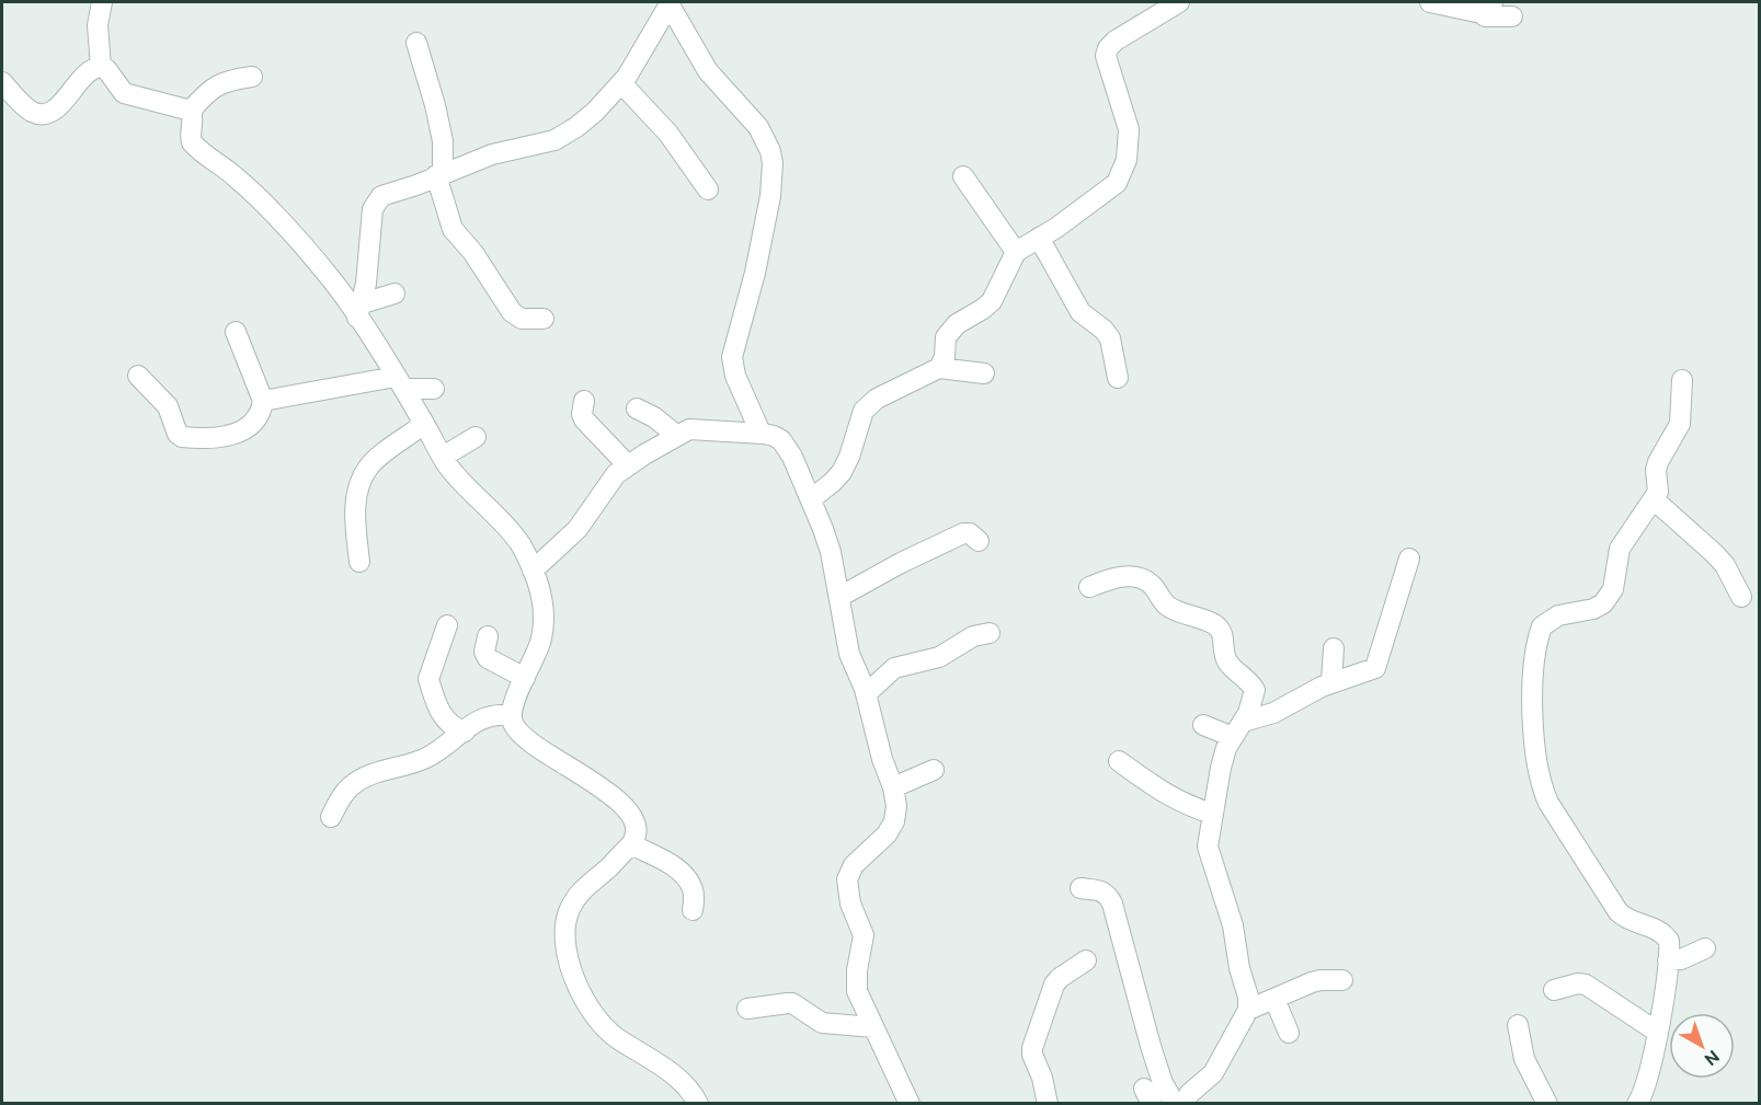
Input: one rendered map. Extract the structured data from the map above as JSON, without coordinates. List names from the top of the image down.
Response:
{
  "north": "bottom right"
}
